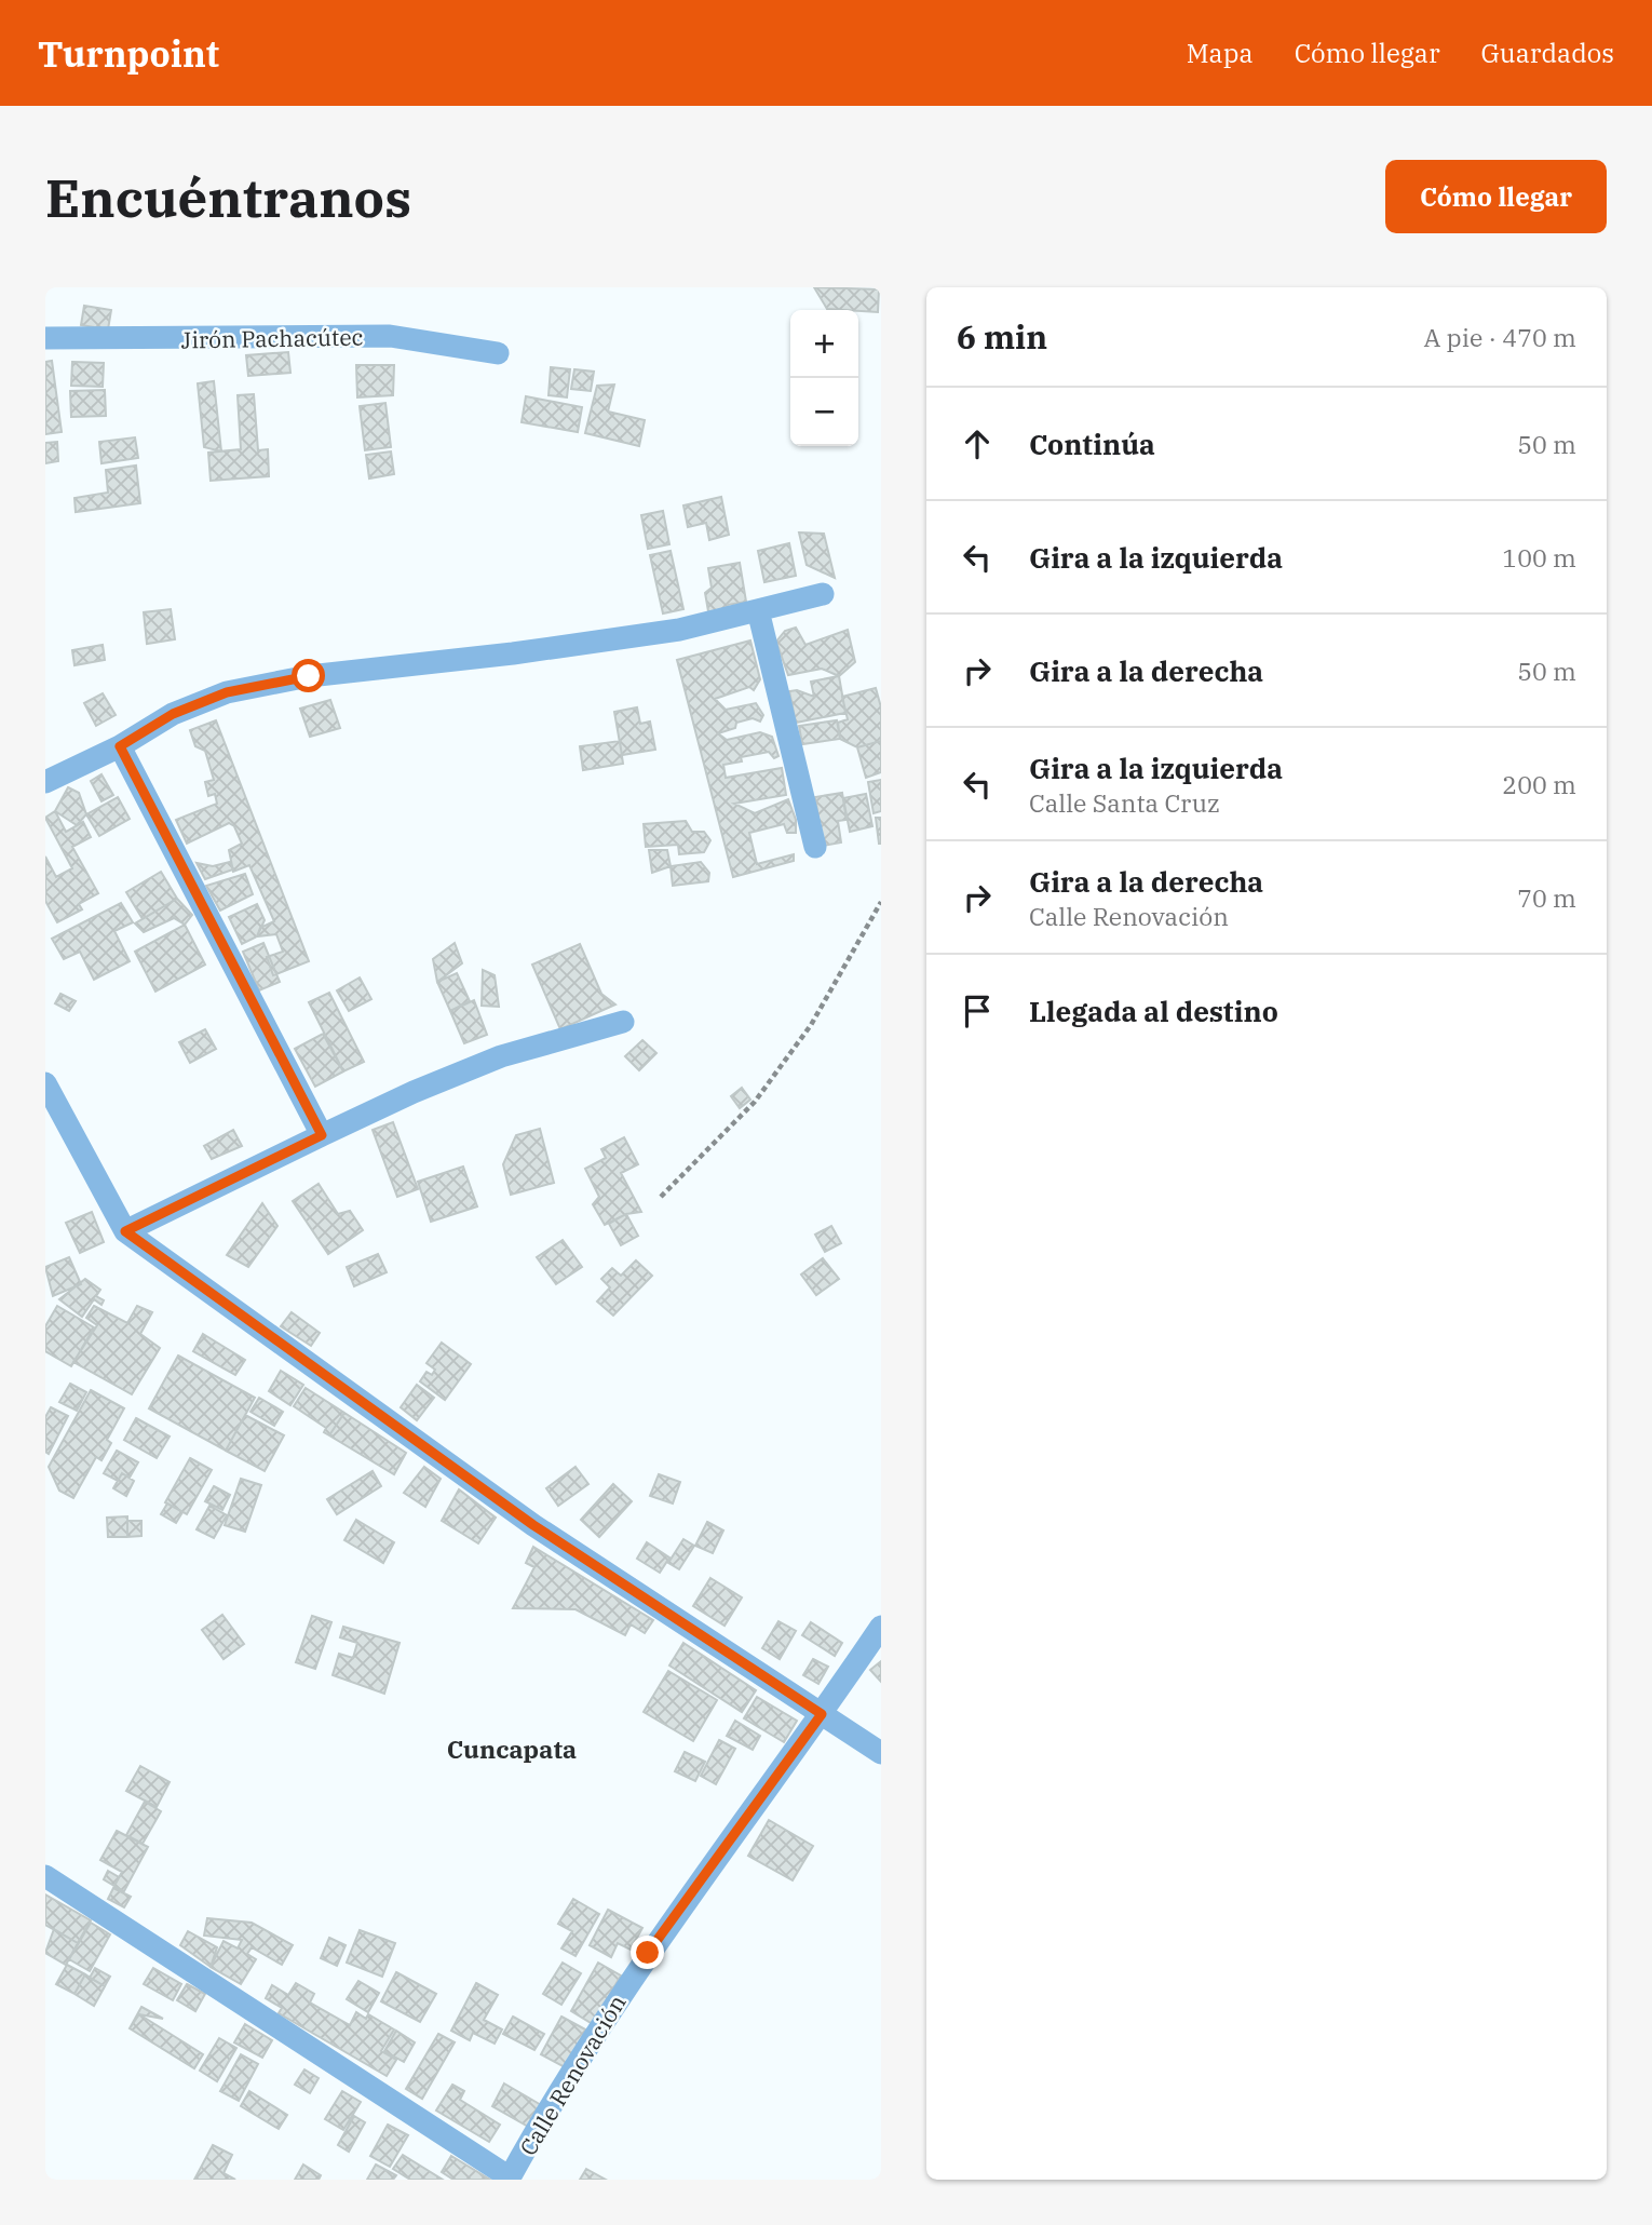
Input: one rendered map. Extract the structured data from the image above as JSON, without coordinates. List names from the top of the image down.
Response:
{
  "streets": {
    "street": ["Jirón Pachacútec", "Calle Renovación"]
  },
  "districts": ["Cuncapata"],
  "page": {
    "header": "Turnpoint",
    "nav": ["Mapa", "Cómo llegar", "Guardados"],
    "buttons": "Cómo llegar",
    "title": "Encuéntranos",
    "heading": ["6 min", "A pie · 470 m"],
    "map_buttons": ["+", "−"],
    "list": [
      ["Continúa", "50 m"],
      ["Gira a la izquierda", "100 m"],
      ["Gira a la derecha", "50 m"],
      ["Gira a la izquierda", "Calle Santa Cruz", "200 m"],
      ["Gira a la derecha", "Calle Renovación", "70 m"],
      "Llegada al destino"
    ]
  }
}
